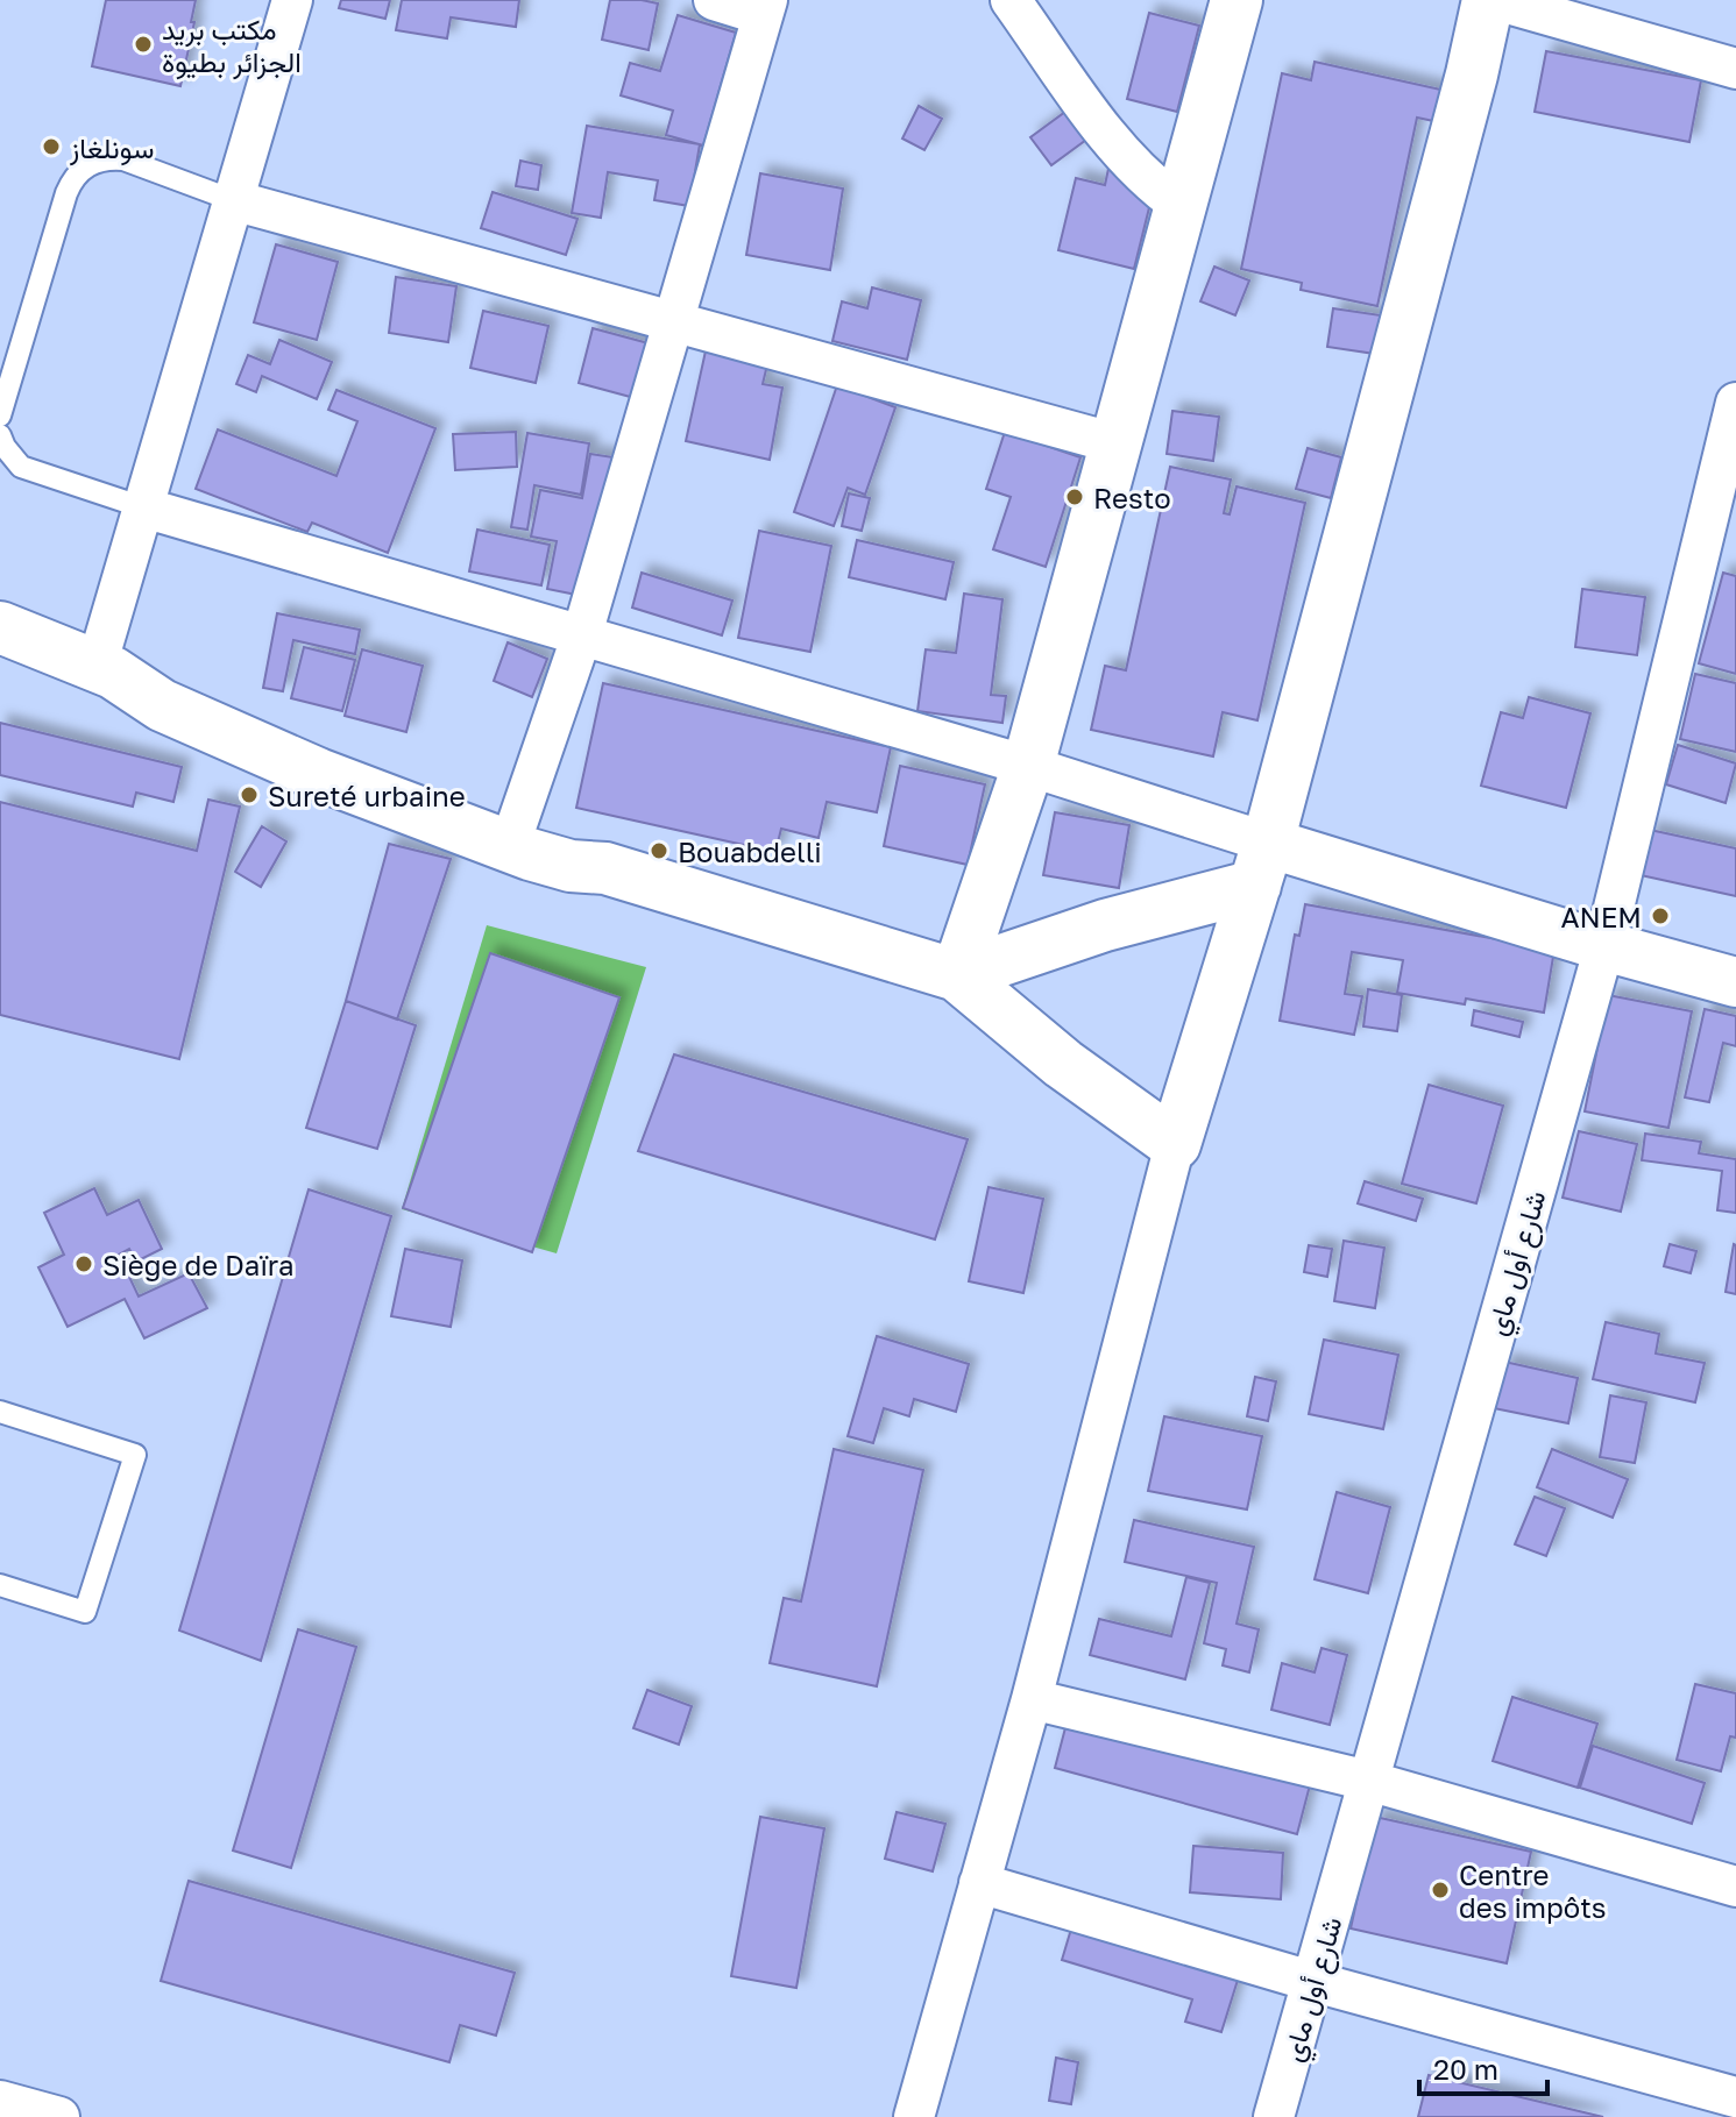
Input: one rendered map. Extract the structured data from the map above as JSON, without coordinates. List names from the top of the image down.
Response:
{
  "streets": {
    "street": ["شارع أول ماي"]
  },
  "places": [
    "مكتب بريد الجزائر بطيوة",
    "سونلغاز",
    "Resto",
    "Sureté urbaine",
    "Bouabdelli",
    "ANEM",
    "Siège de Daïra",
    "Centre des impôts"
  ],
  "scale_bar": "20 m"
}
